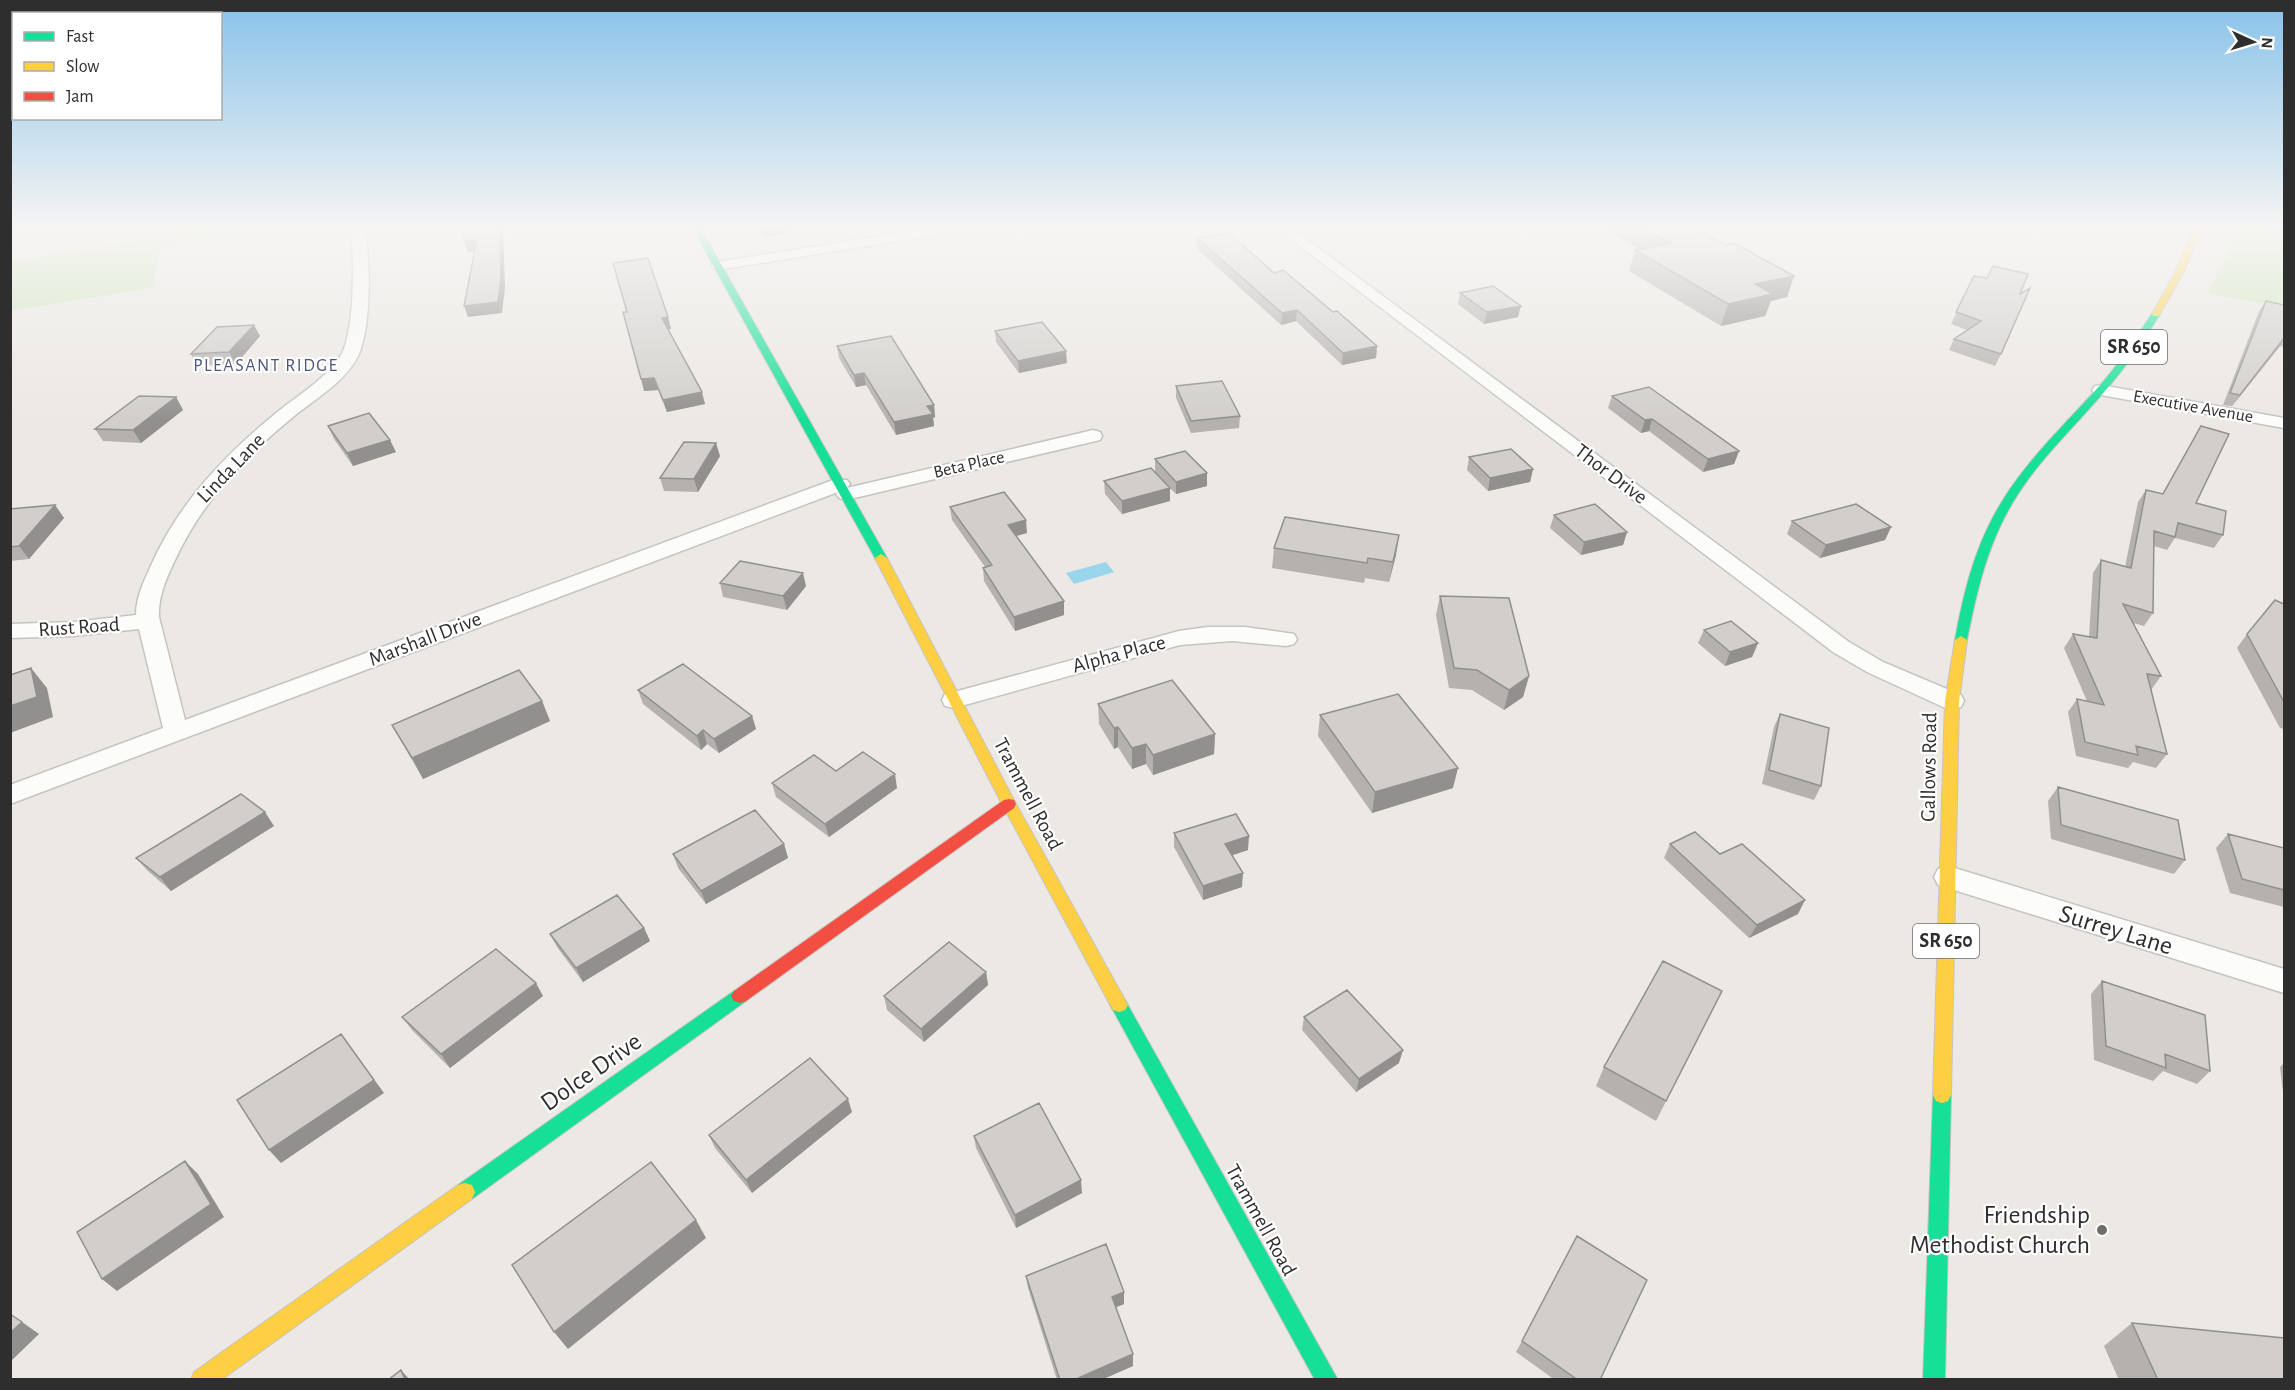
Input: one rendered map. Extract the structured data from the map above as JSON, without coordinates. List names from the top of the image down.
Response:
{
  "streets": {
    "street": [
      "SR 650",
      "Executive Avenue",
      "Beta Place",
      "Linda Lane",
      "Thor Drive",
      "Rust Road",
      "Marshall Drive",
      "Alpha Place",
      "Gallows Road",
      "Trammell Road",
      "Surrey Lane",
      "Dolce Drive"
    ]
  },
  "crossings": [
    ["Executive Avenue", "Gallows Road"],
    ["Beta Place", "Marshall Drive"],
    ["Beta Place", "Trammell Road"],
    ["Linda Lane", "Rust Road"],
    ["Linda Lane", "Marshall Drive"],
    ["Thor Drive", "Gallows Road"],
    ["Marshall Drive", "Trammell Road"],
    ["Alpha Place", "Trammell Road"],
    ["Gallows Road", "Surrey Lane"],
    ["Trammell Road", "Dolce Drive"]
  ],
  "districts": ["PLEASANT RIDGE"],
  "places": ["Friendship Methodist Church"],
  "legend": ["Fast", "Slow", "Jam"],
  "north": "right"
}
